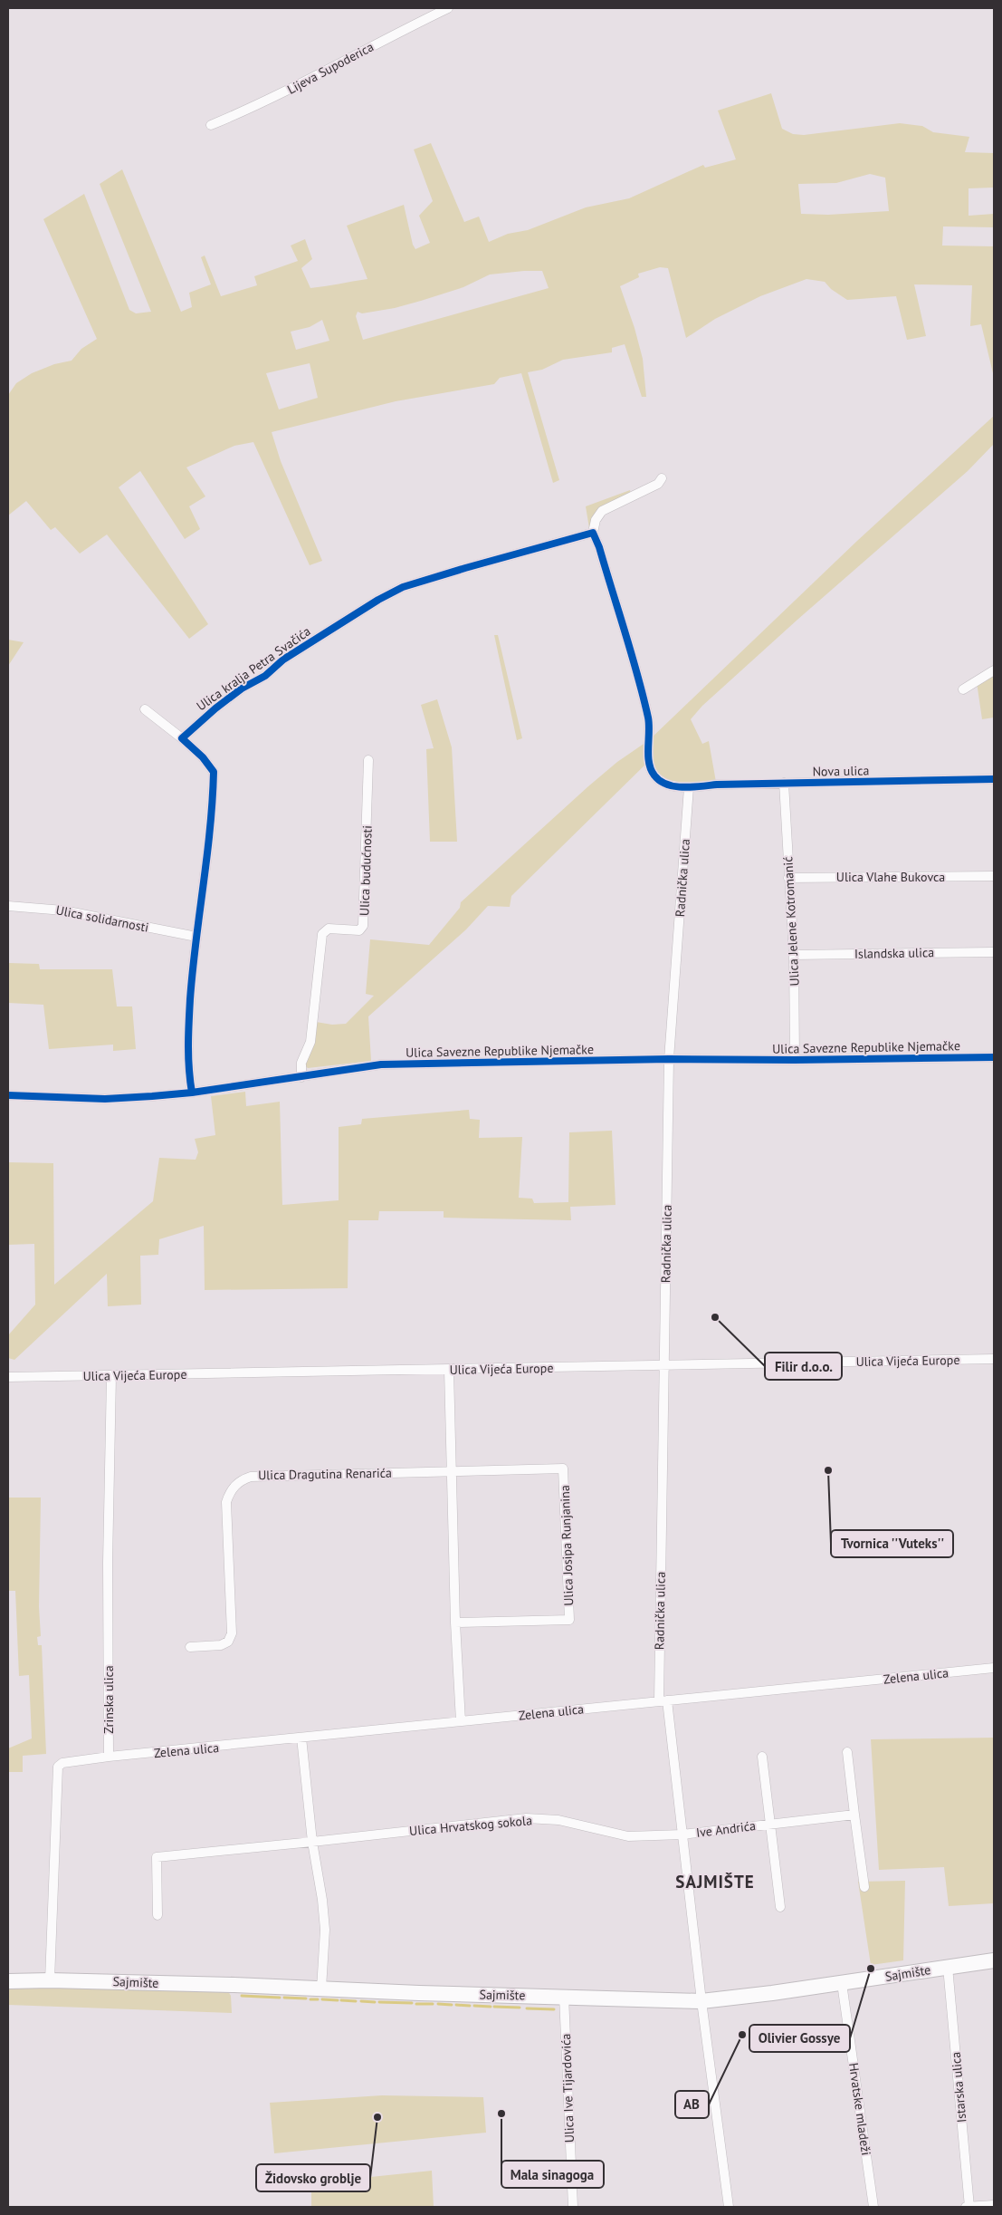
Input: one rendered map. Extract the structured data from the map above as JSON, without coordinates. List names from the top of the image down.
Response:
{
  "streets": {
    "main road": ["Sajmište"],
    "street": [
      "Lijeva Supoderica",
      "Ulica kralja Petra Svačića",
      "Nova ulica",
      "Ulica budućnosti",
      "Ulica Vlahe Bukovca",
      "Radnička ulica",
      "Ulica solidarnosti",
      "Ulica Jelene Kotromanić",
      "Islandska ulica",
      "Ulica Savezne Republike Njemačke",
      "Ulica Vijeća Europe",
      "Ulica Dragutina Renarića",
      "Ulica Josipa Runjanina",
      "Zelena ulica",
      "Zrinska ulica",
      "Ulica Hrvatskog sokola",
      "Ive Andrića",
      "Istarska ulica",
      "Ulica Ive Tijardovića",
      "Hrvatske mladeži"
    ]
  },
  "crossings": [
    ["Ulica kralja Petra Svačića", "Nova ulica"],
    ["Nova ulica", "Radnička ulica"],
    ["Nova ulica", "Ulica Jelene Kotromanić"],
    ["Ulica budućnosti", "Ulica Savezne Republike Njemačke"],
    ["Ulica Vlahe Bukovca", "Ulica Jelene Kotromanić"],
    ["Radnička ulica", "Ulica Savezne Republike Njemačke"],
    ["Radnička ulica", "Ulica Vijeća Europe"],
    ["Radnička ulica", "Zelena ulica"],
    ["Radnička ulica", "Ulica Hrvatskog sokola"],
    ["Radnička ulica", "Ive Andrića"],
    ["Radnička ulica", "Sajmište"],
    ["Ulica Jelene Kotromanić", "Islandska ulica"],
    ["Ulica Jelene Kotromanić", "Ulica Savezne Republike Njemačke"],
    ["Ulica Vijeća Europe", "Zrinska ulica"],
    ["Ulica Dragutina Renarića", "Ulica Josipa Runjanina"],
    ["Zelena ulica", "Zrinska ulica"],
    ["Ulica Hrvatskog sokola", "Ive Andrića"],
    ["Sajmište", "Istarska ulica"],
    ["Sajmište", "Ulica Ive Tijardovića"],
    ["Sajmište", "Hrvatske mladeži"]
  ],
  "districts": ["SAJMIŠTE"],
  "places": [
    "Filir d.o.o.",
    "Tvornica ''Vuteks''",
    "Olivier Gossye",
    "AB",
    "Mala sinagoga",
    "Židovsko groblje"
  ]
}
